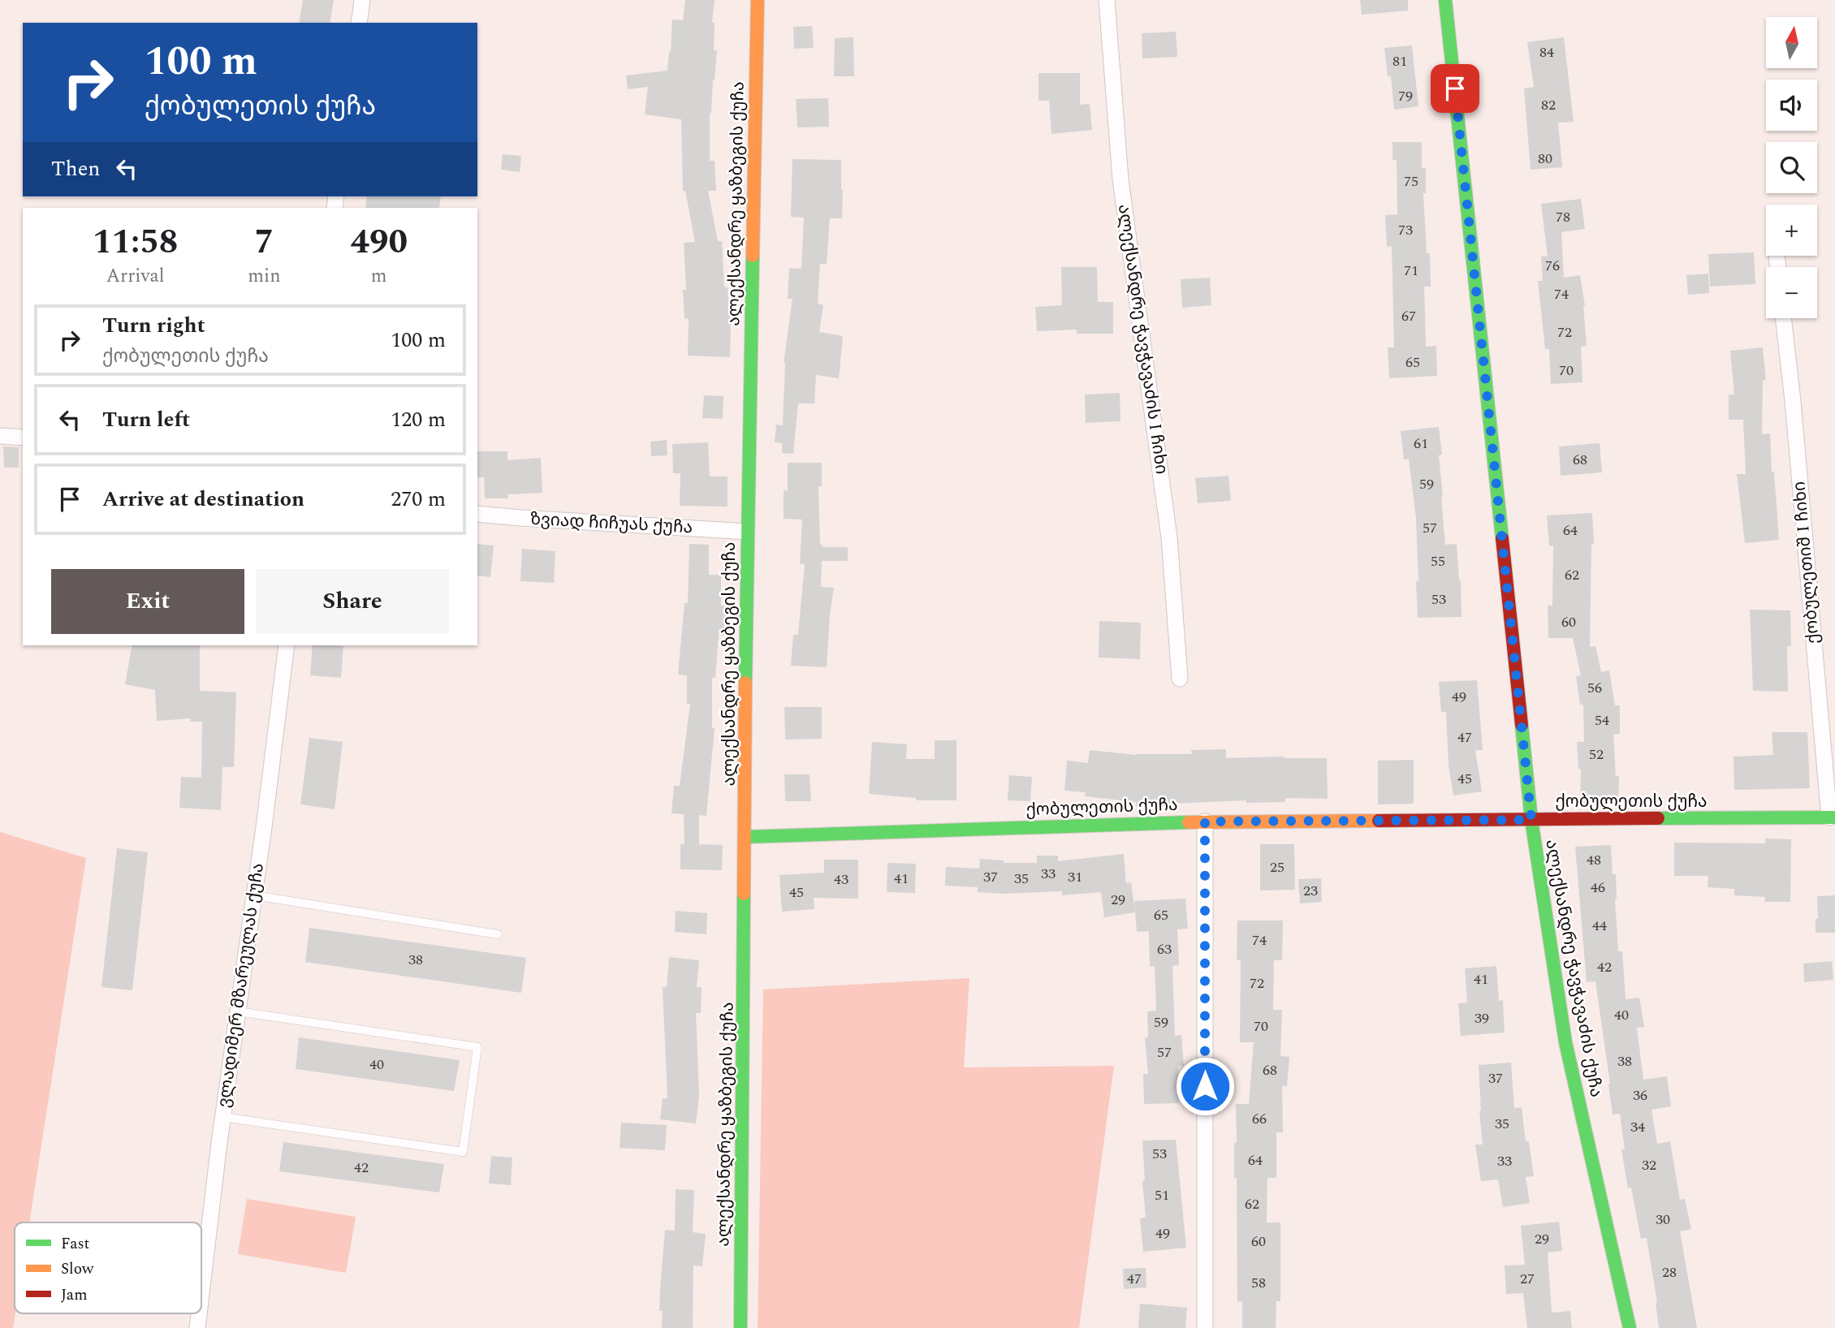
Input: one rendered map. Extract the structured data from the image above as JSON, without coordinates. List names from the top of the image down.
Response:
{
  "streets": {
    "street": [
      "ალექსანდრე ყაზბეგის ქუჩა",
      "ალექსანდრე ჭავჭავაძის I ჩიხი",
      "ზვიად ჩიჩუას ქუჩა",
      "ქობულეთიშ I ჩიხი",
      "ქობულეთის ქუჩა",
      "ალექსანდრე ჭავჭავაძის ქუჩა",
      "ვლადიმერ მზარეულას ქუჩა"
    ]
  },
  "crossings": [
    ["ალექსანდრე ყაზბეგის ქუჩა", "ზვიად ჩიჩუას ქუჩა"],
    ["ალექსანდრე ყაზბეგის ქუჩა", "ქობულეთის ქუჩა"],
    ["ქობულეთიშ I ჩიხი", "ქობულეთის ქუჩა"],
    ["ქობულეთის ქუჩა", "ალექსანდრე ჭავჭავაძის ქუჩა"]
  ],
  "house_numbers": [
    "84",
    "81",
    "79",
    "82",
    "80",
    "75",
    "78",
    "73",
    "76",
    "71",
    "74",
    "67",
    "72",
    "65",
    "70",
    "61",
    "68",
    "59",
    "57",
    "64",
    "55",
    "62",
    "53",
    "60",
    "56",
    "49",
    "54",
    "47",
    "52",
    "45",
    "48",
    "25",
    "33",
    "37",
    "31",
    "41",
    "35",
    "43",
    "46",
    "23",
    "45",
    "29",
    "65",
    "44",
    "74",
    "63",
    "38",
    "42",
    "41",
    "72",
    "40",
    "39",
    "59",
    "70",
    "57",
    "38",
    "40",
    "68",
    "37",
    "36",
    "66",
    "35",
    "34",
    "53",
    "64",
    "33",
    "32",
    "42",
    "51",
    "62",
    "30",
    "49",
    "29",
    "60",
    "28",
    "47",
    "27",
    "58"
  ],
  "legend": ["Fast", "Slow", "Jam"],
  "north": "top",
  "page": {
    "map_buttons": ["+", "−"],
    "turn": ["100 m", "ქობულეთის ქუჩა"],
    "then": "Then",
    "eta": [
      "11:58",
      "Arrival",
      "7",
      "min",
      "490",
      "m"
    ],
    "list": [
      {
        "name": "Turn right",
        "note": "ქობულეთის ქუჩა",
        "value": "100 m"
      },
      {
        "name": "Turn left",
        "value": "120 m"
      },
      {
        "name": "Arrive at destination",
        "value": "270 m"
      }
    ],
    "buttons": ["Exit", "Share"]
  }
}
